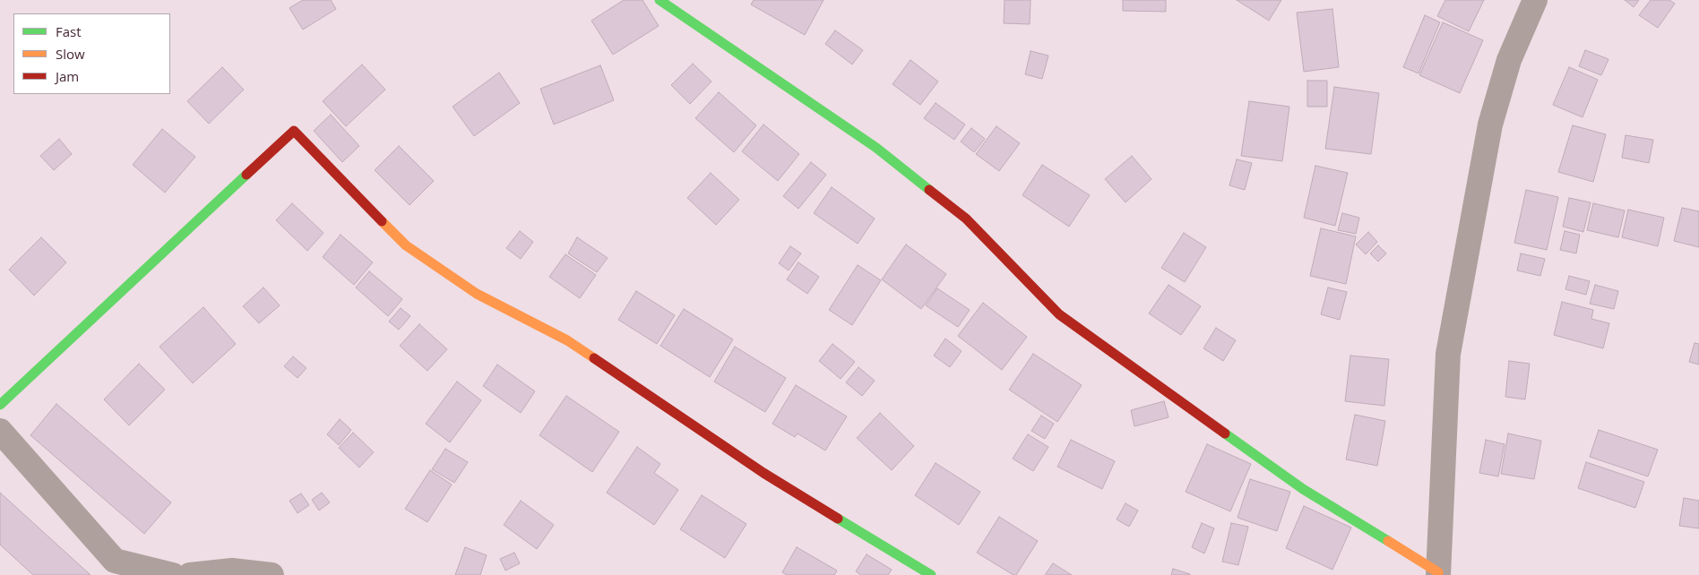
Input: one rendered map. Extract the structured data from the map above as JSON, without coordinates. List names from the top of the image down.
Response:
{
  "legend": ["Fast", "Slow", "Jam"]
}
